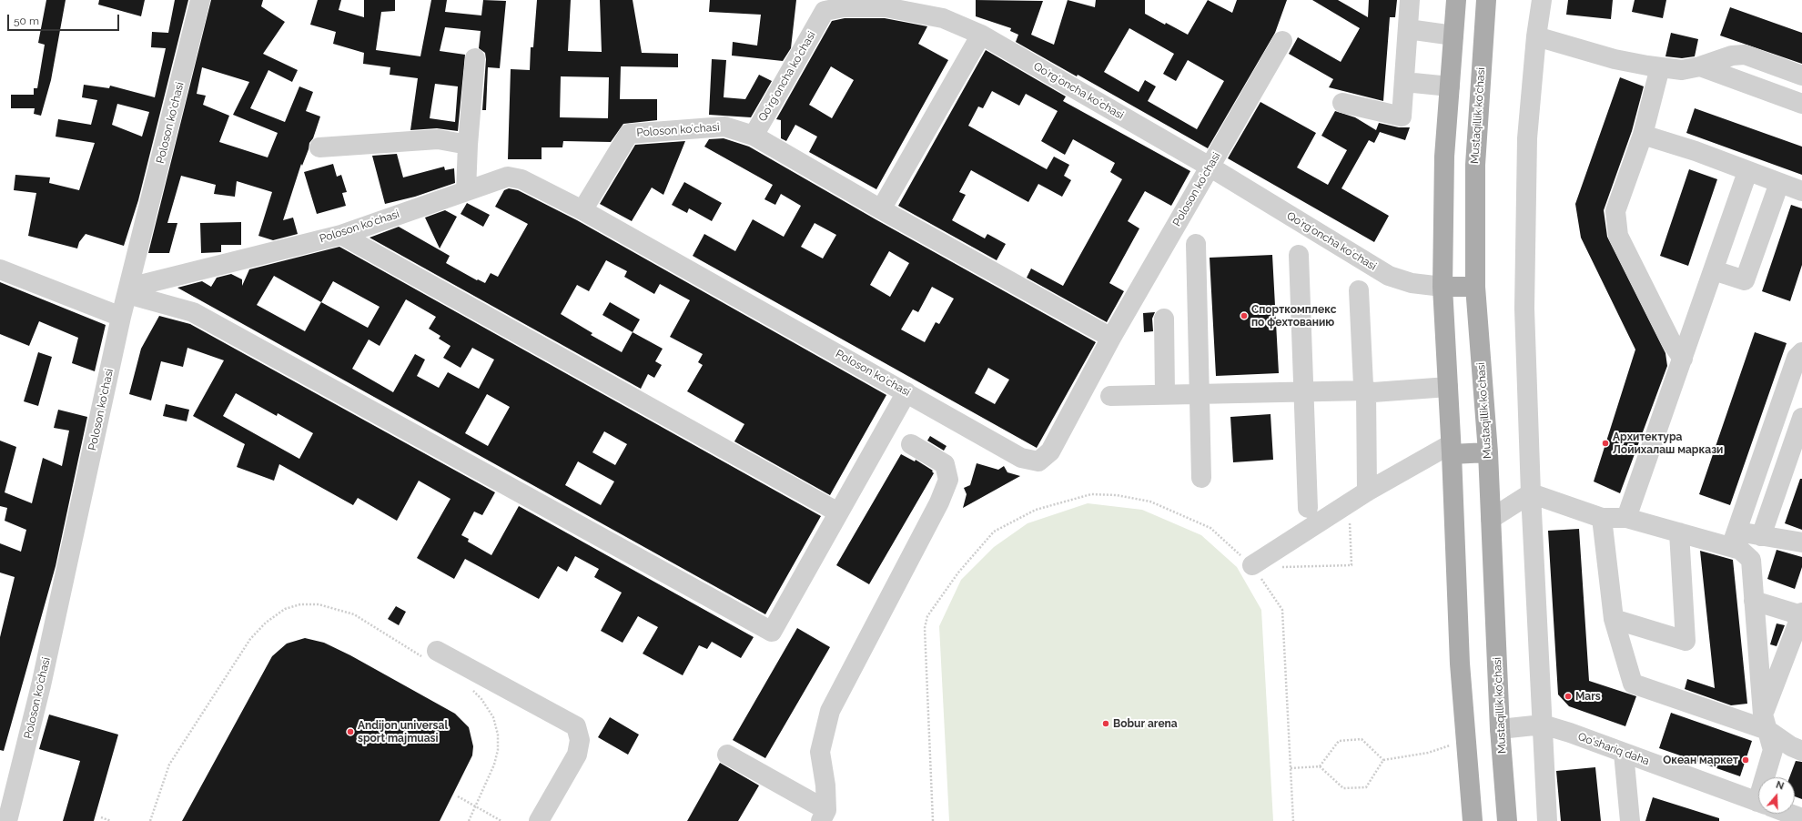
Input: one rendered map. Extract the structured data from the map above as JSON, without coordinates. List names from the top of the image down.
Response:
{
  "streets": {
    "main road": ["Mustaqillik ko'chasi"],
    "street": [
      "Qoʻrgʻoncha koʻchasi",
      "Poloson ko'chasi",
      "Poloson koʻchasi",
      "Qo'shariq daha"
    ]
  },
  "crossings": [
    ["Qoʻrgʻoncha koʻchasi", "Poloson koʻchasi"],
    ["Mustaqillik ko'chasi", "Qo'shariq daha"],
    ["Poloson ko'chasi", "Poloson koʻchasi"]
  ],
  "places": [
    "Спорткомплекс по фехтованию",
    "Архитектура Лойихалаш маркази",
    "Mars",
    "Bobur arena",
    "Andijon universal sport majmuasi",
    "Океан маркет"
  ],
  "scale_bar": "50 m",
  "north": "top"
}
